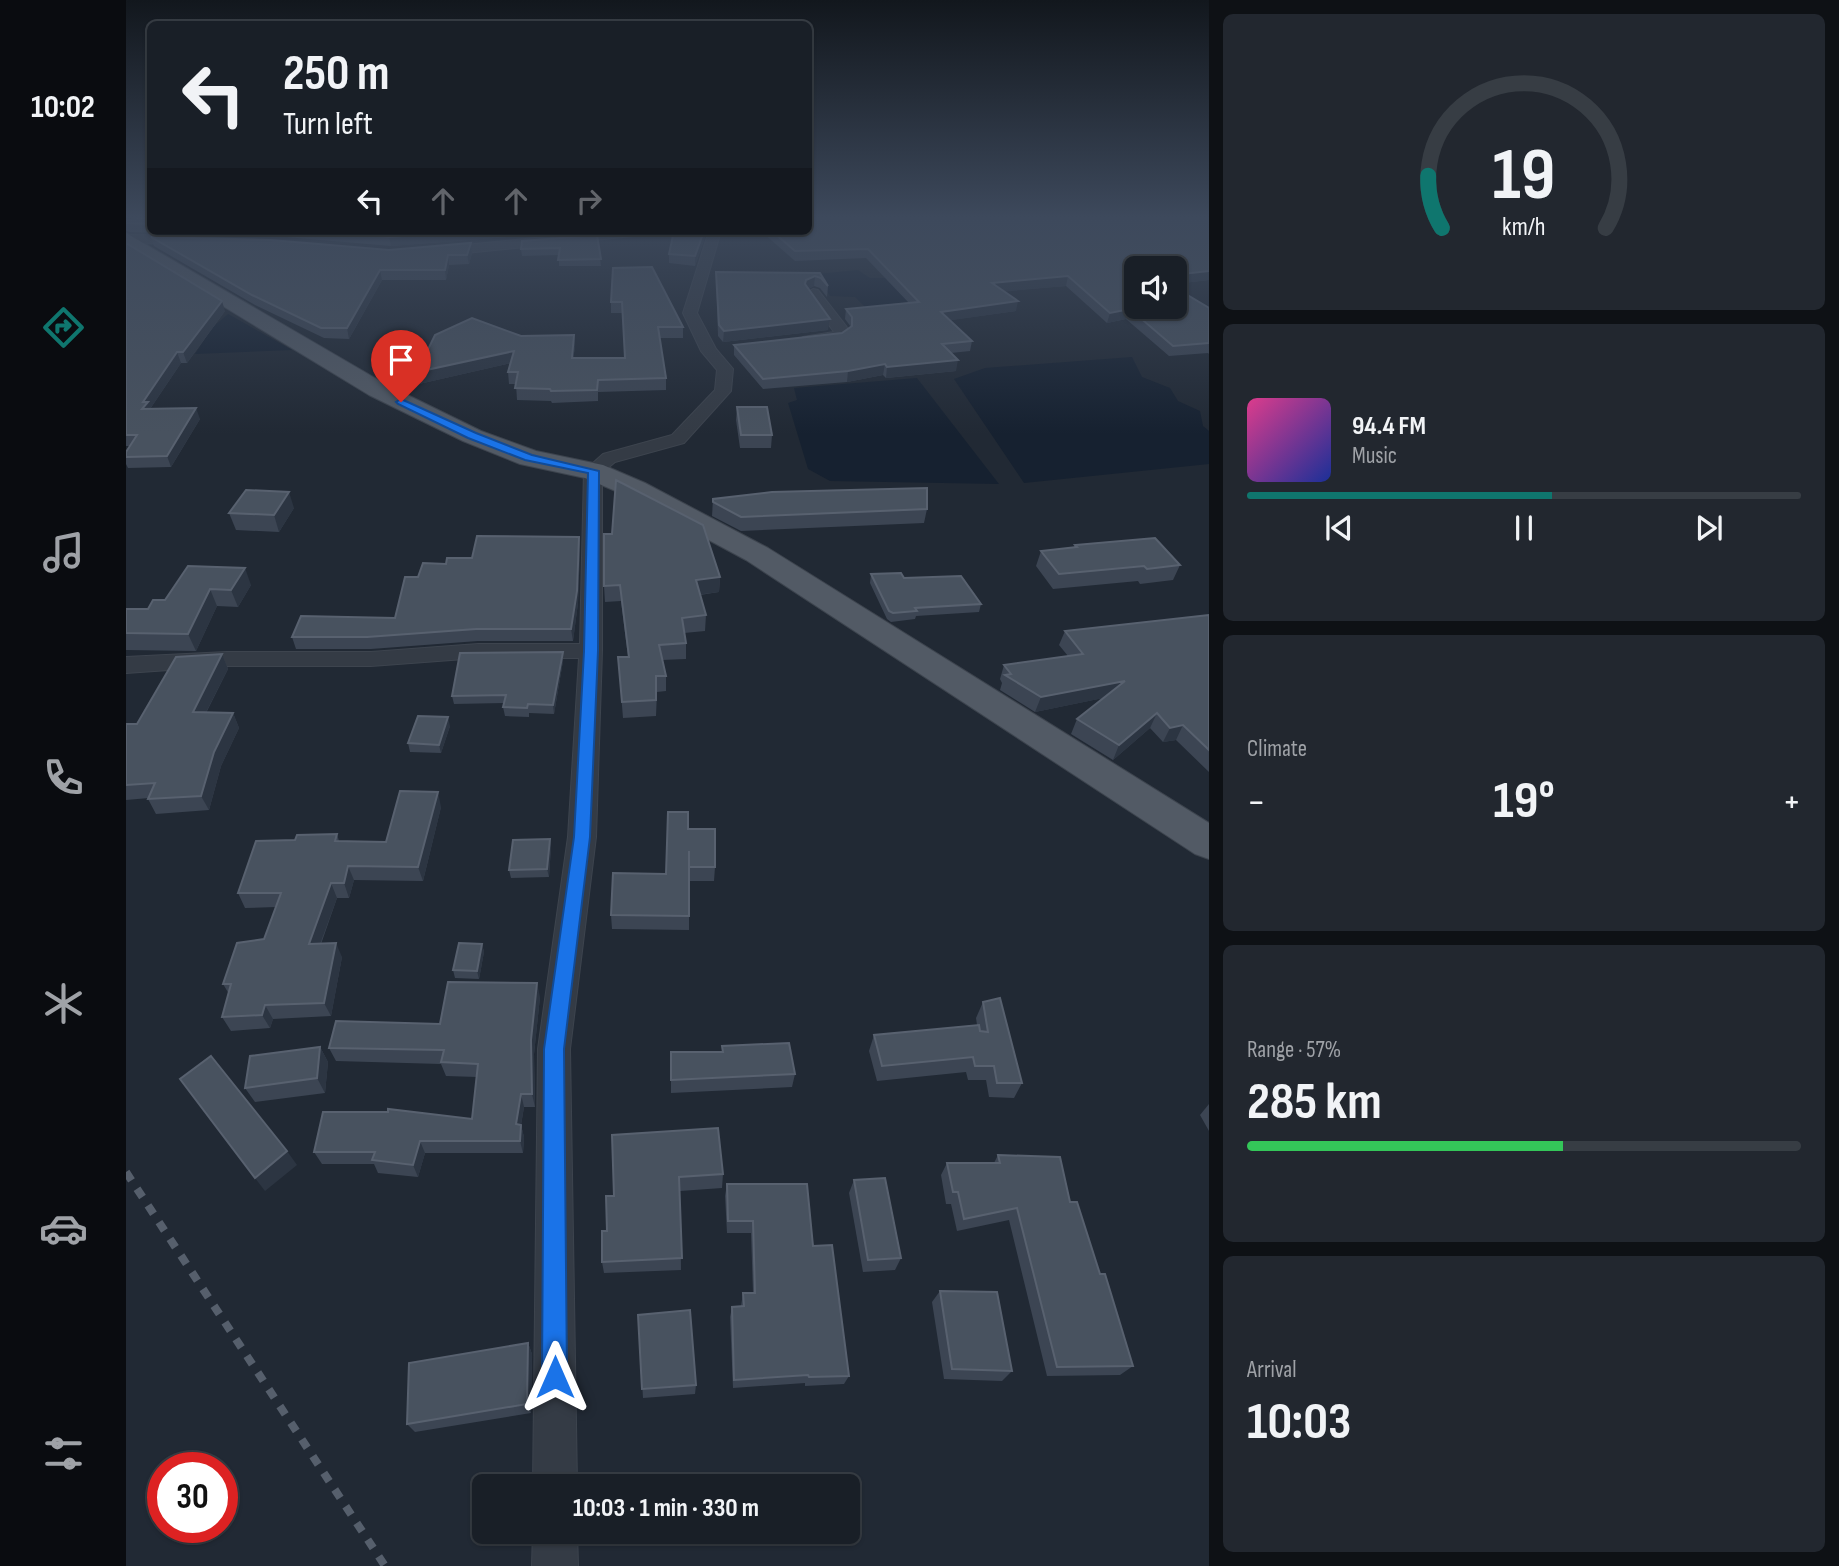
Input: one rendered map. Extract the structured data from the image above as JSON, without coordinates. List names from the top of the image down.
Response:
{
  "page": {
    "tabs": "10:02",
    "turn": ["250 m", "Turn left"],
    "song": ["94.4 FM", "Music"],
    "tile": [
      "Climate",
      ["Range · 57%", "285 km"],
      ["Arrival", "10:03"]
    ],
    "heat": ["−", "19°", "+"],
    "limit": "30",
    "trip": "10:03 · 1 min · 330 m",
    "gauge": ["19", "km/h"]
  }
}
